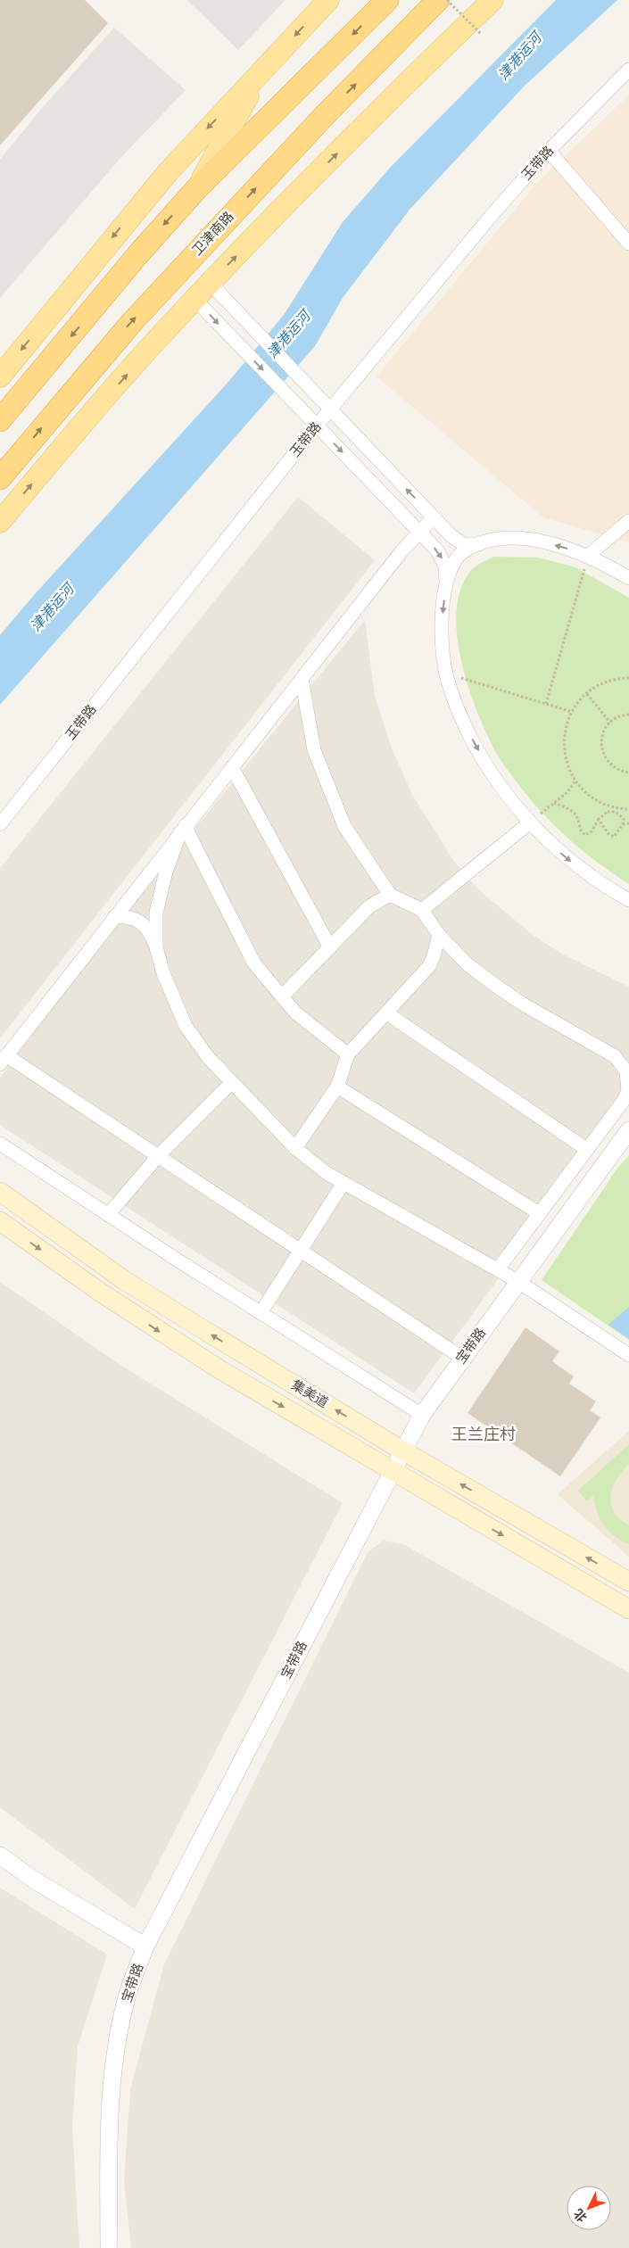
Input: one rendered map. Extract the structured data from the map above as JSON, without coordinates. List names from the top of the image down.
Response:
{
  "streets": {
    "highway": ["卫津南路"],
    "main road": ["集美道"],
    "street": ["玉带路", "宝带路"]
  },
  "crossings": [
    ["宝带路", "集美道"]
  ],
  "districts": ["王兰庄村"],
  "water": ["津港运河"],
  "north": "bottom left"
}
